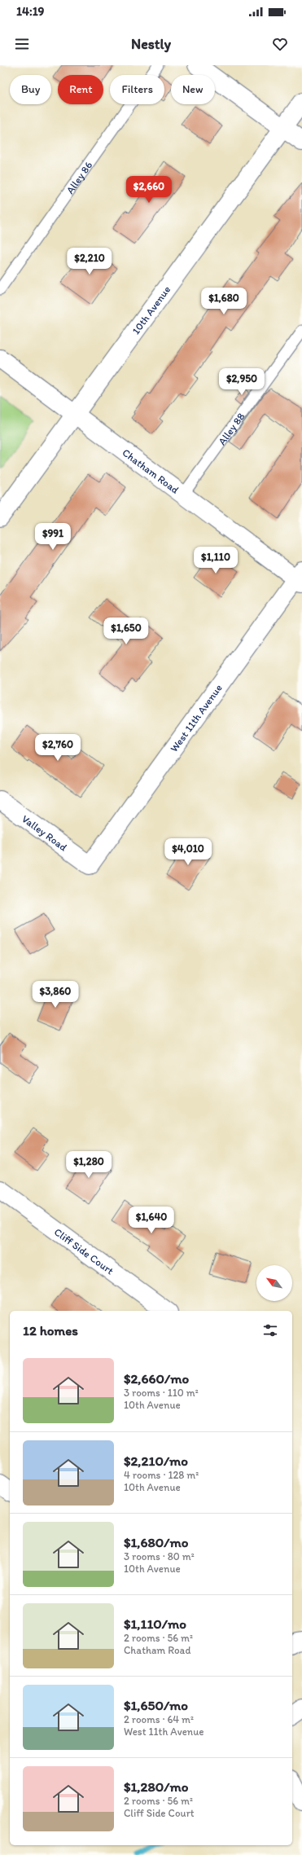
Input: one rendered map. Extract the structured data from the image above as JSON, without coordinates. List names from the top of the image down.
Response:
{
  "streets": {
    "street": [
      "10th Avenue",
      "Chatham Road",
      "West 11th Avenue",
      "Valley Road",
      "Cliff Side Court"
    ],
    "lane": ["Alley 86", "Alley 88"]
  },
  "crossings": [
    ["10th Avenue", "Chatham Road"],
    ["Alley 88", "Chatham Road"],
    ["Chatham Road", "West 11th Avenue"],
    ["West 11th Avenue", "Valley Road"]
  ],
  "north": "top left",
  "page": {
    "status": "14:19",
    "header": "Nestly",
    "chip": [
      "Buy",
      "Rent",
      "Filters",
      "New"
    ],
    "price": [
      "$2,660",
      "$2,210",
      "$1,680",
      "$2,950",
      "$991",
      "$1,110",
      "$1,650",
      "$2,760",
      "$4,010",
      "$3,860",
      "$1,280",
      "$1,640"
    ],
    "heading": "12 homes",
    "list": [
      {
        "name": "$2,660/mo",
        "note": "3 rooms · 110 m² · 10th Avenue"
      },
      {
        "name": "$2,210/mo",
        "note": "4 rooms · 128 m² · 10th Avenue"
      },
      {
        "name": "$1,680/mo",
        "note": "3 rooms · 80 m² · 10th Avenue"
      },
      {
        "name": "$1,110/mo",
        "note": "2 rooms · 56 m² · Chatham Road"
      },
      {
        "name": "$1,650/mo",
        "note": "2 rooms · 64 m² · West 11th Avenue"
      },
      {
        "name": "$1,280/mo",
        "note": "2 rooms · 56 m² · Cliff Side Court"
      }
    ]
  }
}
